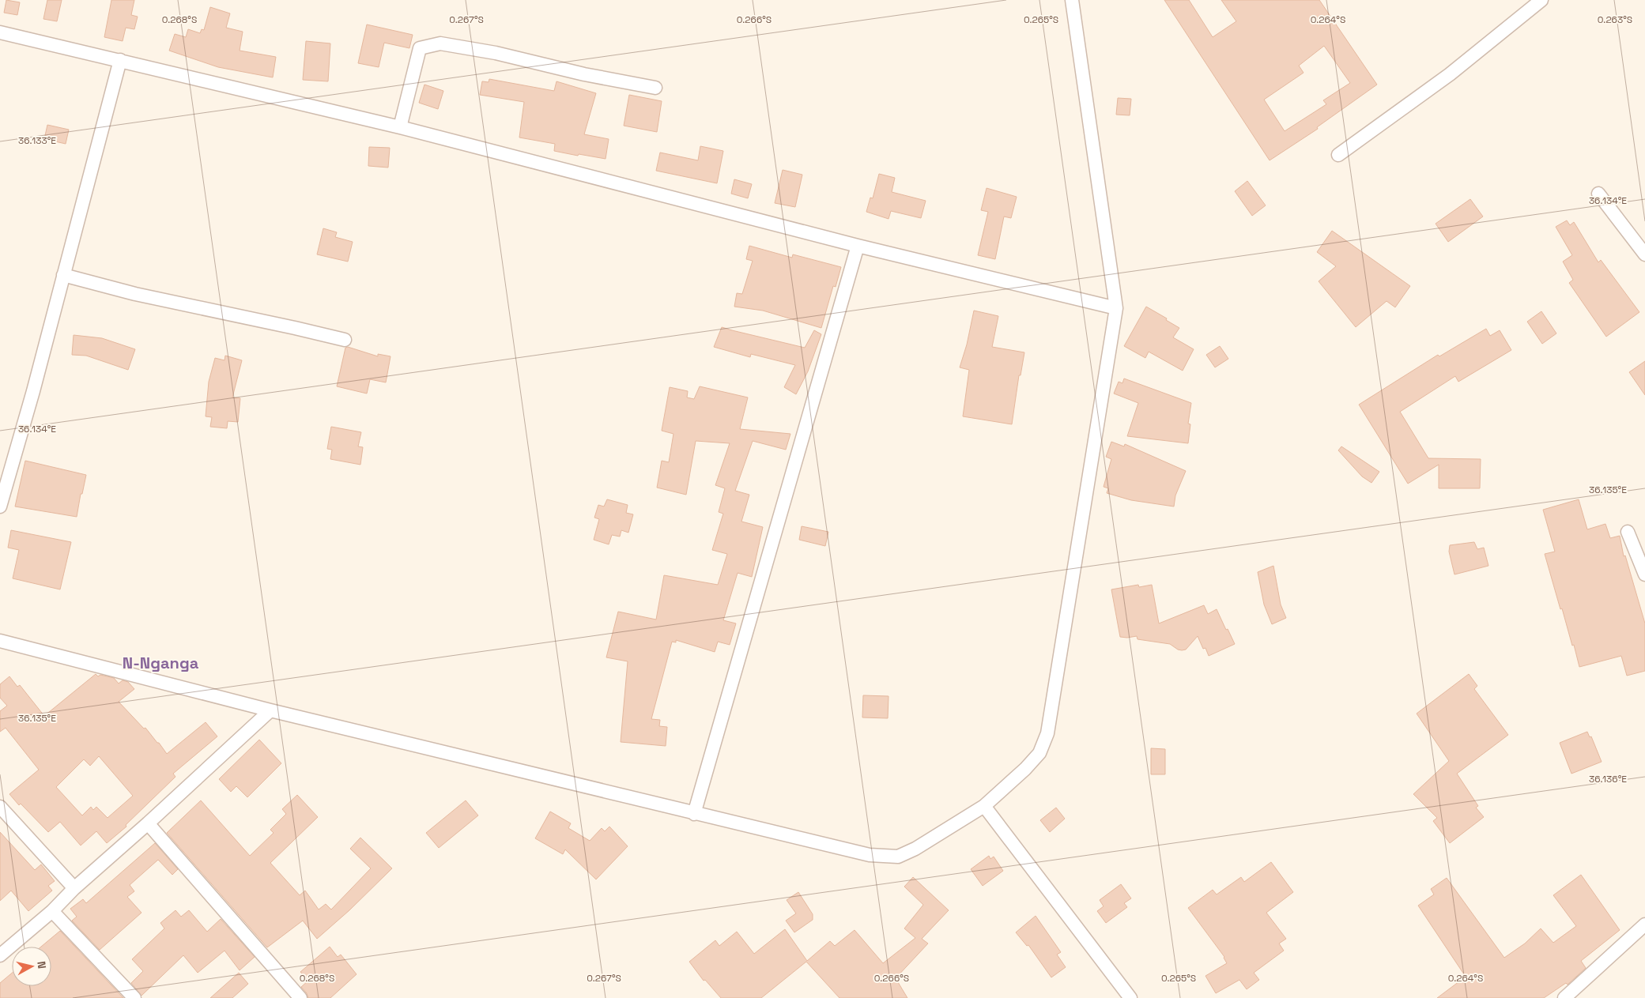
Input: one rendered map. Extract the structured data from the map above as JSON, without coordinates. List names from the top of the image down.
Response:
{
  "districts": ["N-Nganga"],
  "north": "right",
  "coordinates": [
    "0.268°S",
    "0.267°S",
    "0.266°S",
    "0.265°S",
    "0.264°S",
    "0.263°S",
    "36.133°E",
    "36.134°E",
    "36.135°E",
    "36.136°E"
  ]
}
